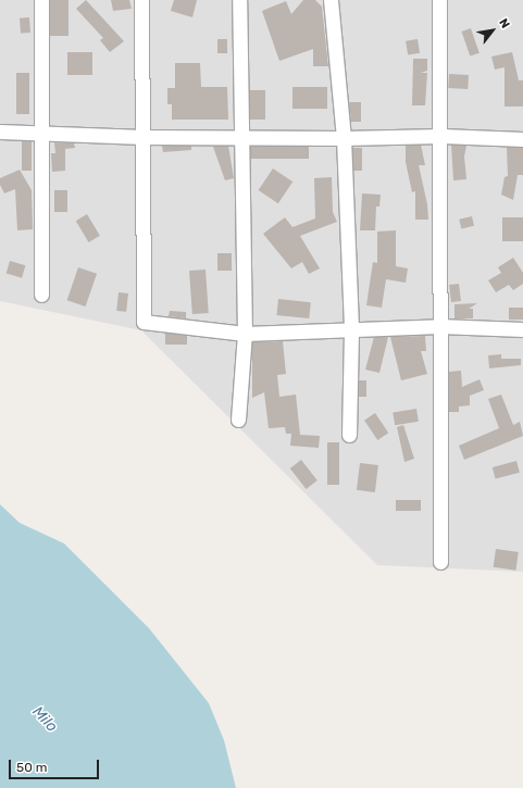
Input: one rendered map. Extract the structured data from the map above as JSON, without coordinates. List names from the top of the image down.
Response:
{
  "water": ["Milo"],
  "scale_bar": "50 m",
  "north": "top right"
}
